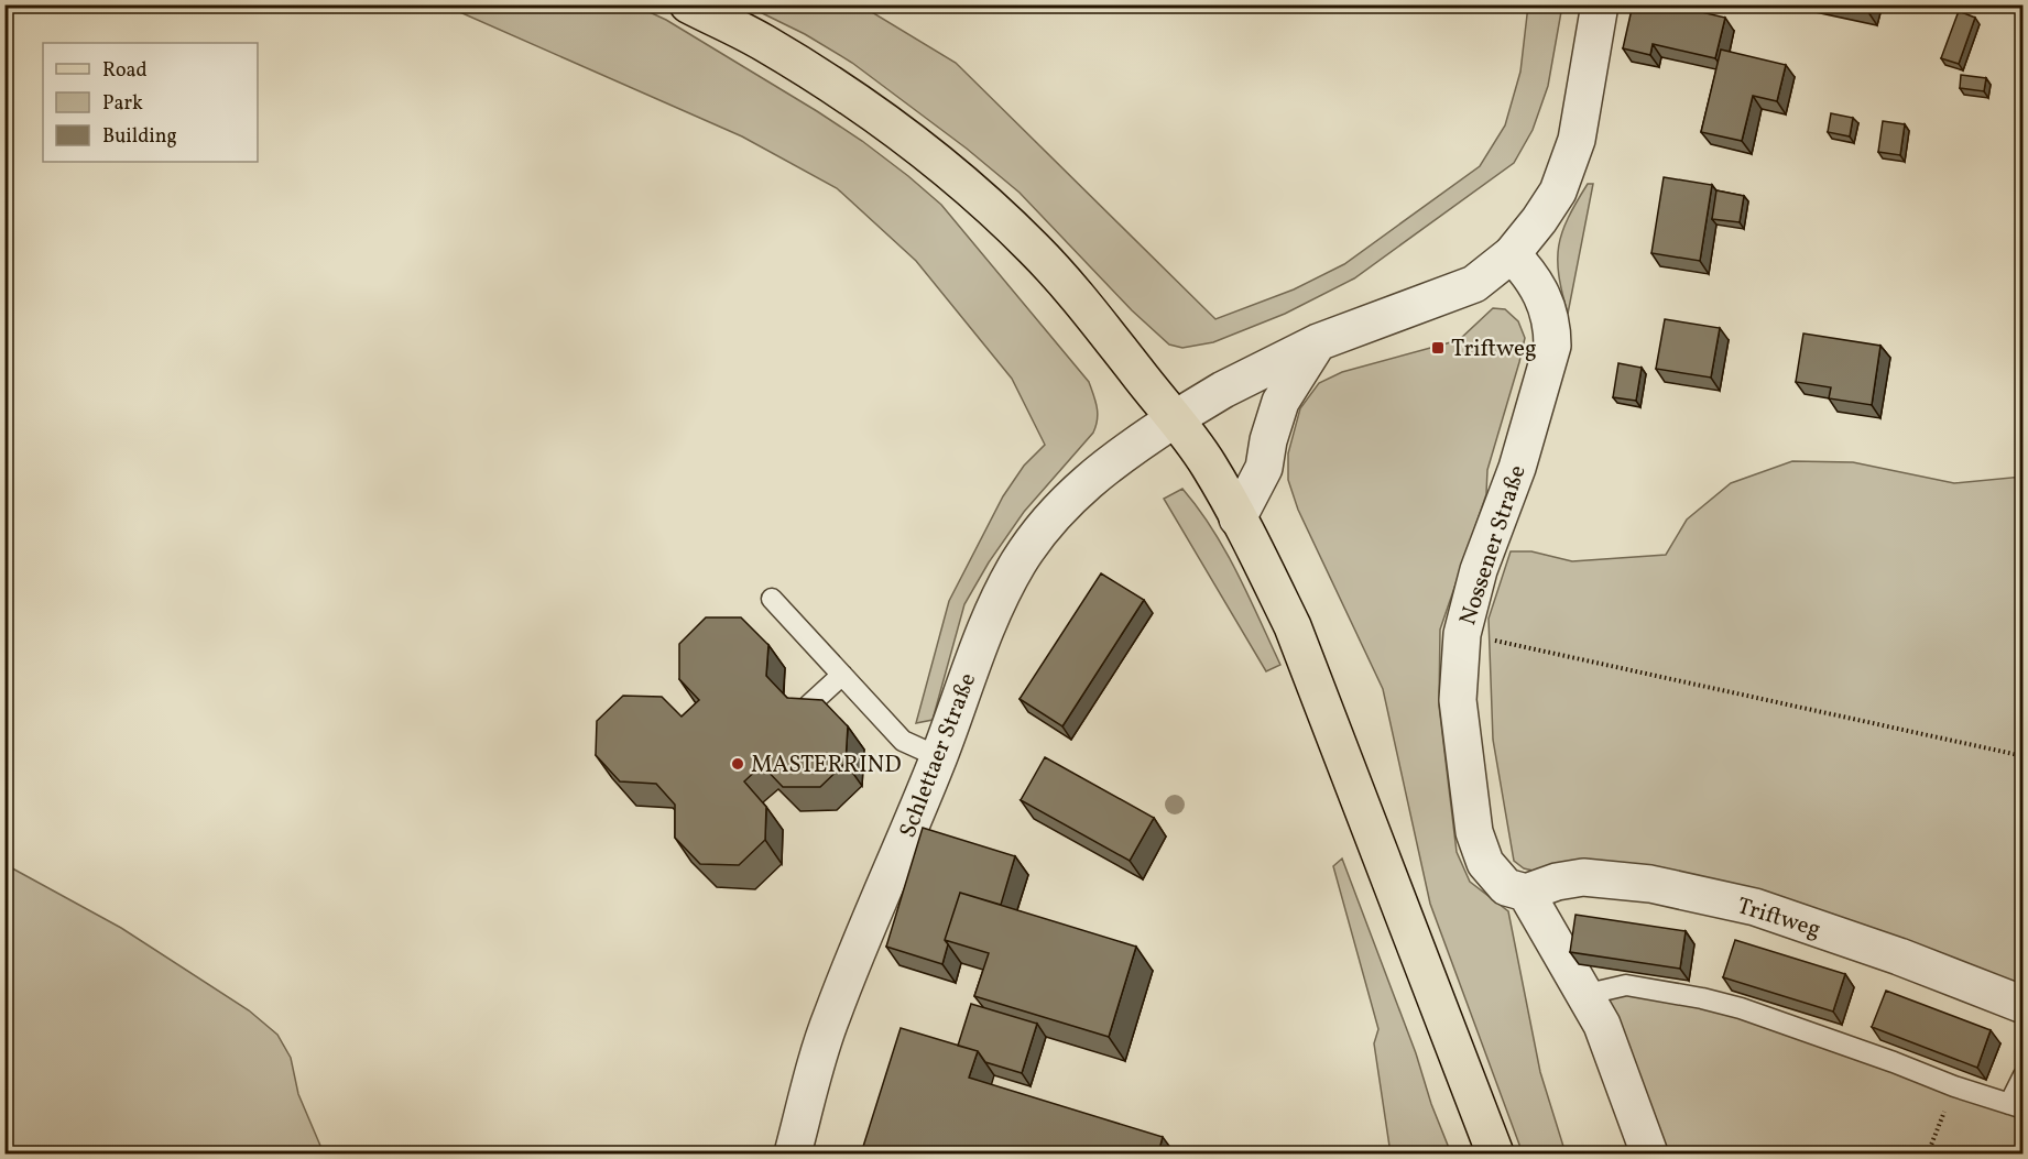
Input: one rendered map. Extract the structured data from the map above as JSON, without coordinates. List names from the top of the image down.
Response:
{
  "streets": {
    "street": ["Nossener Straße", "Schlettaer Straße", "Triftweg"]
  },
  "crossings": [
    ["Nossener Straße", "Triftweg"]
  ],
  "places": {
    "transit": ["Triftweg"],
    "other": ["MASTERRIND"]
  },
  "legend": ["Road", "Park", "Building"]
}
